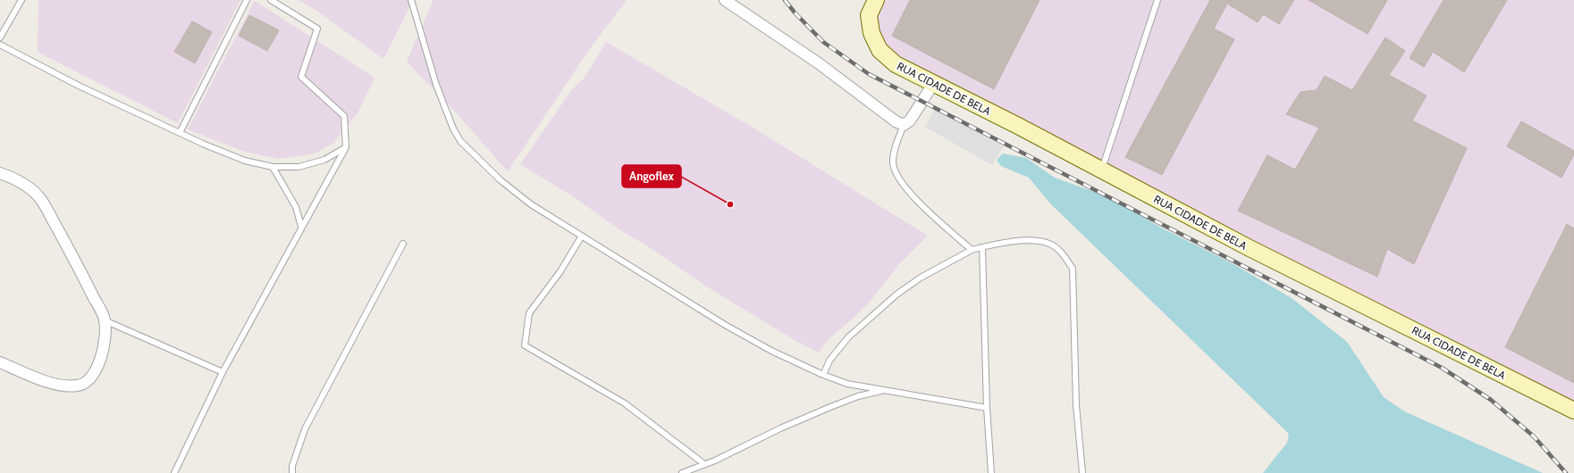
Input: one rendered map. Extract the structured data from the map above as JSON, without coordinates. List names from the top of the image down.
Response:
{
  "streets": {
    "street": ["RUA CIDADE DE BELA"]
  },
  "places": ["Angoflex"]
}
